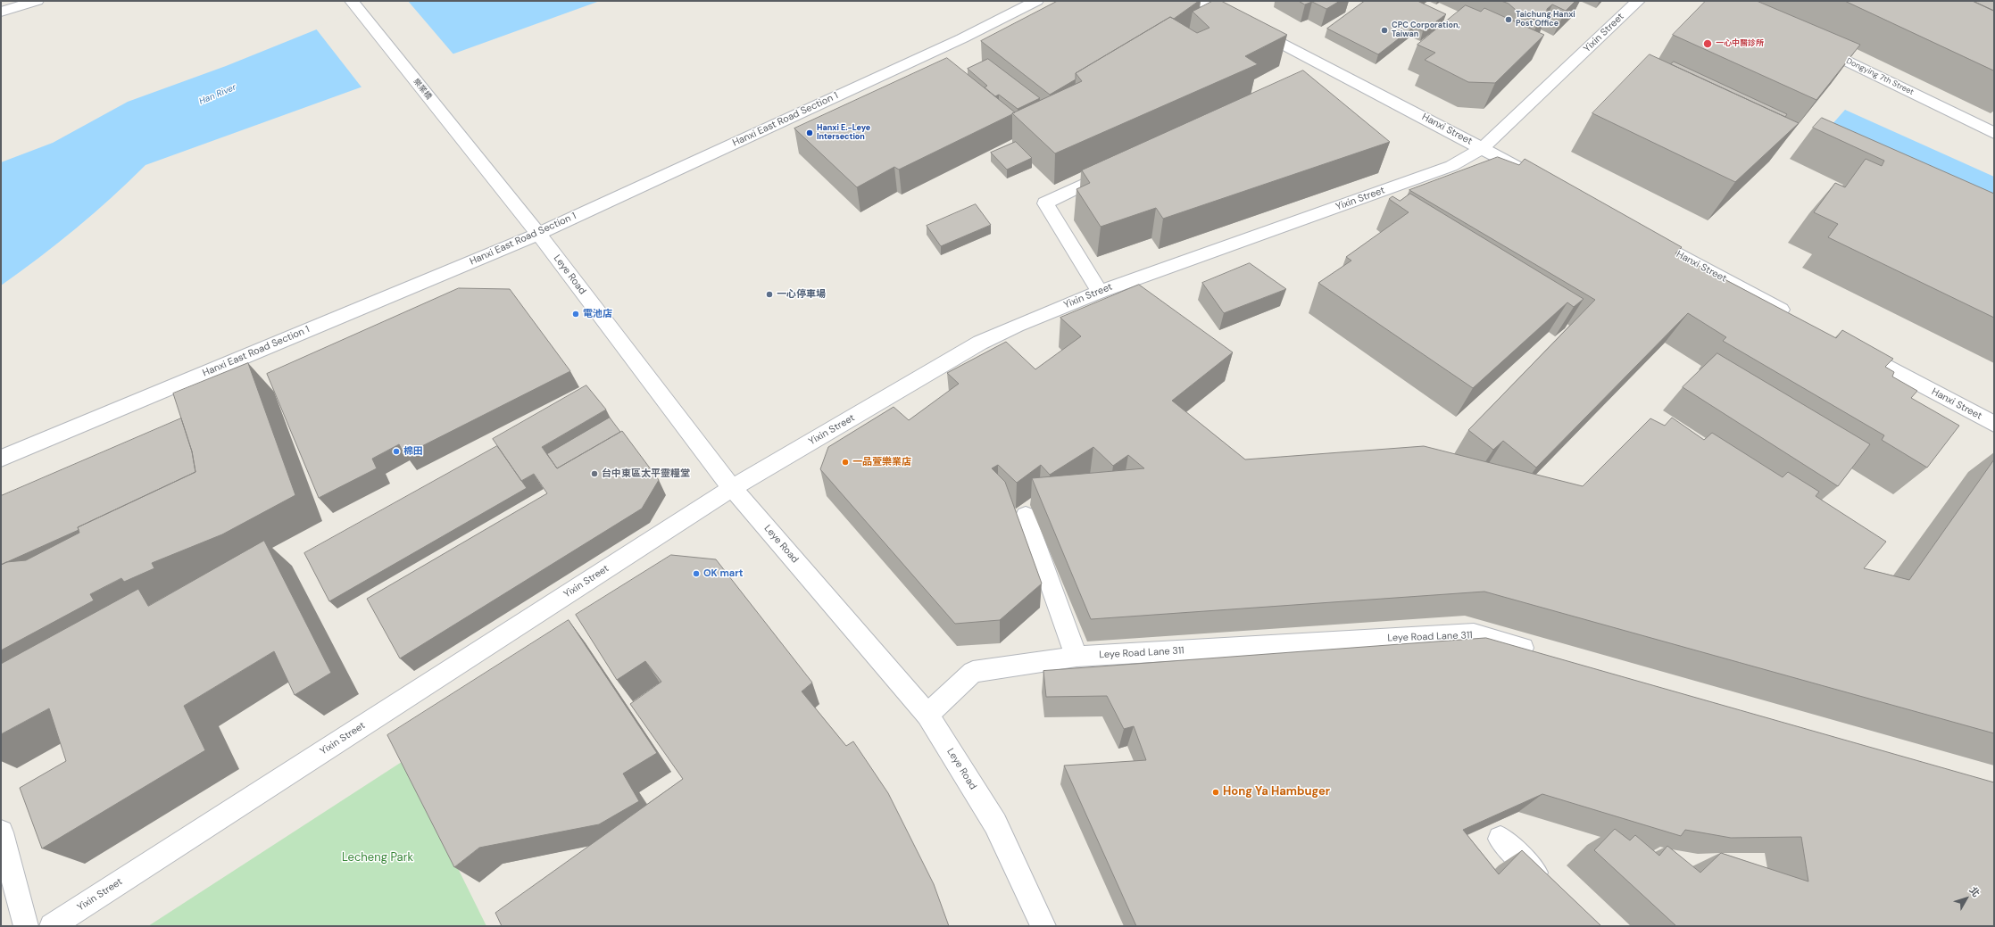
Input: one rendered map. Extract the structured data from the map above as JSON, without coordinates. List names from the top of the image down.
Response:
{
  "streets": {
    "street": [
      "Yixin Street",
      "Dongying 7th Street",
      "樂業橋",
      "Hanxi East Road Section 1",
      "Hanxi Street",
      "Leye Road",
      "Leye Road Lane 311"
    ]
  },
  "crossings": [
    ["Yixin Street", "Hanxi Street"],
    ["Yixin Street", "Leye Road"],
    ["樂業橋", "Leye Road"],
    ["Hanxi East Road Section 1", "Leye Road"],
    ["Leye Road", "Leye Road Lane 311"]
  ],
  "water": ["Han River"],
  "parks": ["Lecheng Park"],
  "places": [
    "Taichung Hanxi Post Office",
    "CPC Corporation, Taiwan",
    "一心中醫診所",
    "Hanxi E.-Leye Intersection",
    "一心停車場",
    "電池店",
    "棉田",
    "一品萱樂業店",
    "台中東區太平靈糧堂",
    "OK mart",
    "Hong Ya Hambuger"
  ],
  "north": "top right"
}
